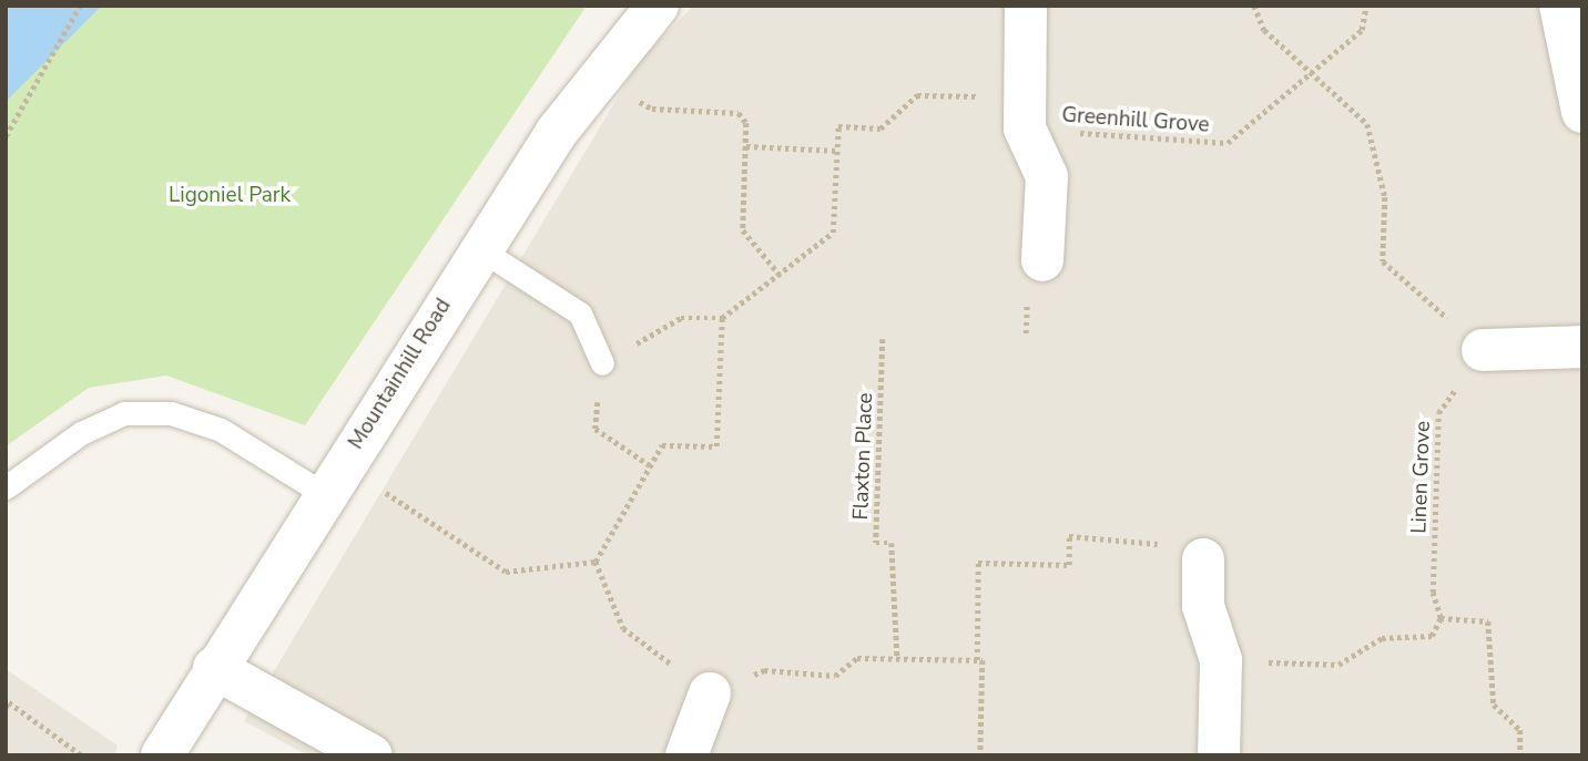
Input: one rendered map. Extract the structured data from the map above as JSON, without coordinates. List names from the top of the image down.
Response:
{
  "streets": {
    "street": ["Mountainhill Road"],
    "path": ["Greenhill Grove", "Flaxton Place", "Linen Grove"]
  },
  "parks": ["Ligoniel Park"]
}
